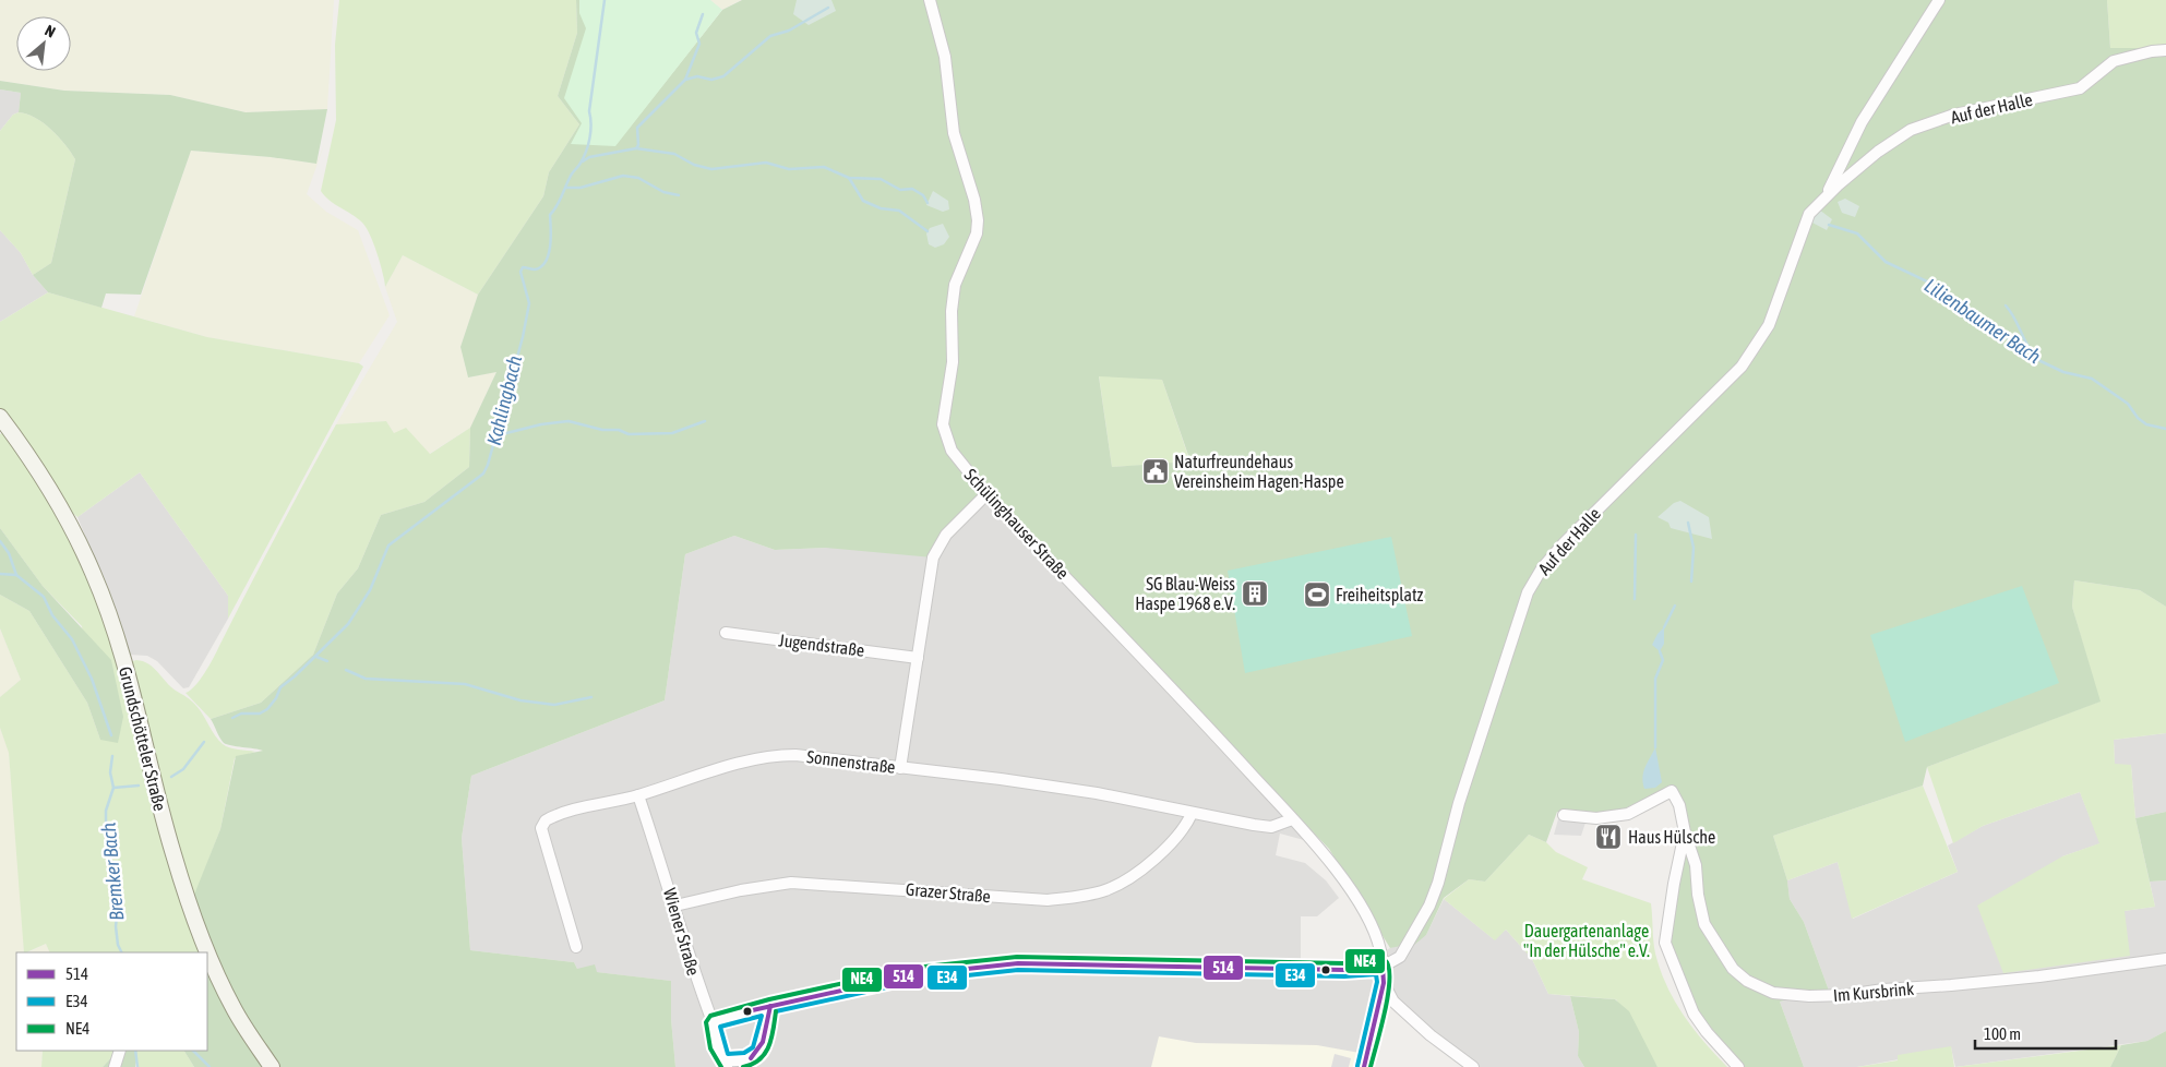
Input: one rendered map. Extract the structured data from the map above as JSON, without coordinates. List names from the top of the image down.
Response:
{
  "streets": {
    "main road": ["Grundschötteler Straße"],
    "street": [
      "Auf der Halle",
      "Schülinghauser Straße",
      "Jugendstraße",
      "Sonnenstraße",
      "Grazer Straße",
      "Wiener Straße",
      "Im Kursbrink"
    ]
  },
  "crossings": [
    ["Auf der Halle", "Schülinghauser Straße"],
    ["Schülinghauser Straße", "Sonnenstraße"],
    ["Sonnenstraße", "Grazer Straße"],
    ["Sonnenstraße", "Wiener Straße"],
    ["Grazer Straße", "Wiener Straße"]
  ],
  "water": ["Lilienbaumer Bach", "Kahlingbach", "Bremker Bach"],
  "parks": ["Dauergartenanlage \"In der Hülsche\" e.V."],
  "places": {
    "public building": ["Naturfreundehaus Vereinsheim Hagen-Haspe"],
    "building": ["SG Blau-Weiss Haspe 1968 e.V."],
    "sports": ["Freiheitsplatz"],
    "restaurant": ["Haus Hülsche"]
  },
  "lines": ["transit line NE4", "transit line 514", "transit line E34"],
  "legend": ["514", "E34", "NE4"],
  "scale_bar": "100 m",
  "north": "top right"
}
